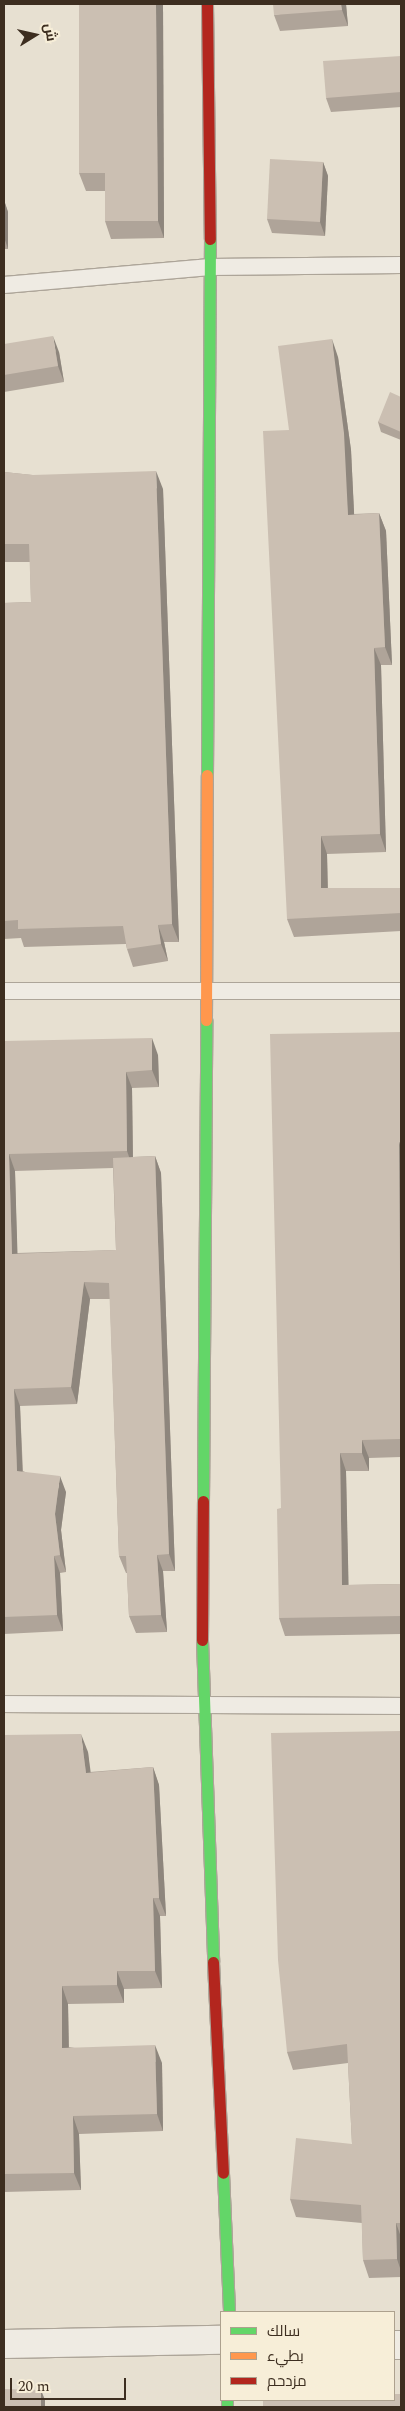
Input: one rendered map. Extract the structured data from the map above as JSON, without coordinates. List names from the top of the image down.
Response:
{
  "legend": ["سالك", "بطيء", "مزدحم"],
  "scale_bar": "20 m",
  "north": "right"
}
